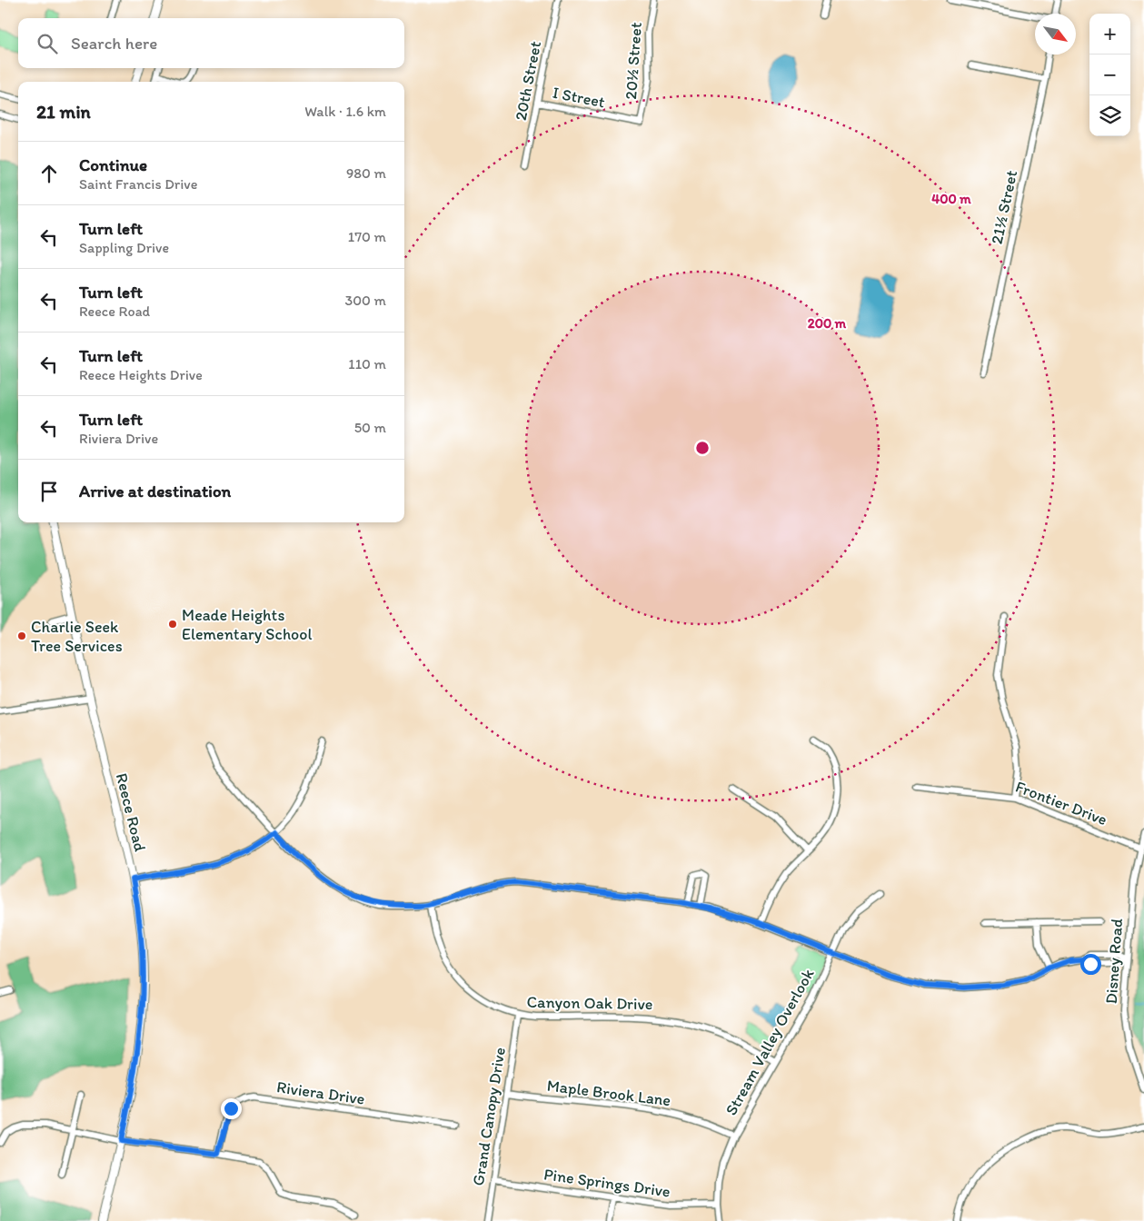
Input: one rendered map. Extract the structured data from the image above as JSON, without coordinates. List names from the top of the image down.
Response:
{
  "streets": {
    "main road": ["Reece Road"],
    "street": [
      "20½ Street",
      "20th Street",
      "I Street",
      "21½ Street",
      "Frontier Drive",
      "Disney Road",
      "Canyon Oak Drive",
      "Stream Valley Overlook",
      "Riviera Drive",
      "Maple Brook Lane",
      "Grand Canopy Drive",
      "Pine Springs Drive"
    ]
  },
  "crossings": [
    ["20½ Street", "I Street"],
    ["20th Street", "I Street"],
    ["Frontier Drive", "Disney Road"],
    ["Canyon Oak Drive", "Stream Valley Overlook"],
    ["Canyon Oak Drive", "Grand Canopy Drive"],
    ["Stream Valley Overlook", "Maple Brook Lane"],
    ["Stream Valley Overlook", "Pine Springs Drive"],
    ["Maple Brook Lane", "Grand Canopy Drive"],
    ["Grand Canopy Drive", "Pine Springs Drive"]
  ],
  "places": ["Meade Heights Elementary School", "Charlie Seek Tree Services"],
  "north": "bottom right",
  "page": {
    "map_buttons": ["+", "−"],
    "search": "Search here",
    "heading": ["21 min", "Walk · 1.6 km"],
    "list": [
      ["Continue", "Saint Francis Drive", "980 m"],
      ["Turn left", "Sappling Drive", "170 m"],
      ["Turn left", "Reece Road", "300 m"],
      ["Turn left", "Reece Heights Drive", "110 m"],
      ["Turn left", "Riviera Drive", "50 m"],
      "Arrive at destination"
    ]
  },
  "rings": ["400 m", "200 m"]
}
